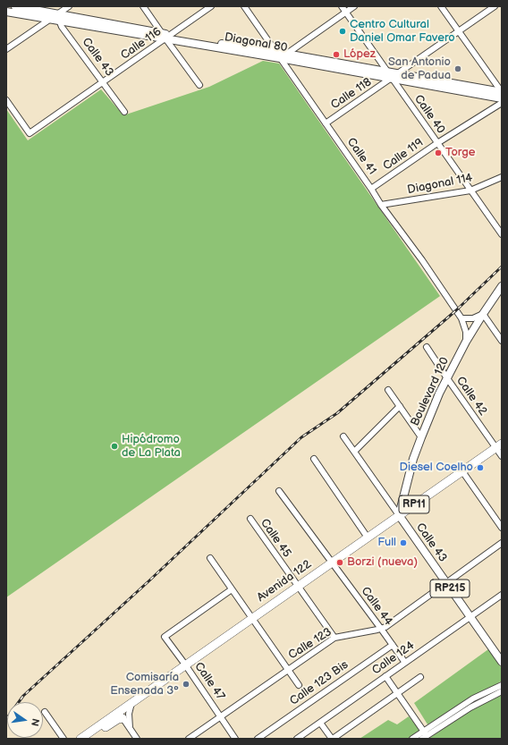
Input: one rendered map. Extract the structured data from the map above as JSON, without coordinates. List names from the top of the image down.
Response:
{
  "streets": {
    "highway": ["RP11", "Avenida 122"],
    "main road": [
      "Diagonal 80",
      "Calle 43",
      "Boulevard 120",
      "RP215"
    ],
    "street": [
      "Calle 116",
      "Calle 118",
      "Calle 40",
      "Calle 119",
      "Calle 41",
      "Diagonal 114",
      "Calle 42",
      "Calle 45",
      "Calle 44",
      "Calle 123",
      "Calle 124",
      "Calle 47",
      "Calle 123 Bis"
    ]
  },
  "crossings": [
    ["Diagonal 80", "Calle 116"],
    ["Diagonal 80", "Calle 43"],
    ["Diagonal 80", "Calle 118"],
    ["Diagonal 80", "Calle 40"],
    ["Diagonal 80", "Calle 41"],
    ["Calle 116", "Calle 43"],
    ["Calle 43", "Boulevard 120"],
    ["Calle 43", "Avenida 122"],
    ["Calle 43", "Calle 123"],
    ["Calle 43", "Calle 124"],
    ["Calle 118", "Calle 40"],
    ["Calle 118", "Calle 41"],
    ["Calle 40", "Calle 119"],
    ["Calle 40", "Diagonal 114"],
    ["Calle 119", "Calle 41"],
    ["Calle 41", "Diagonal 114"],
    ["Calle 41", "Boulevard 120"],
    ["Boulevard 120", "Calle 42"],
    ["Boulevard 120", "Avenida 122"],
    ["Calle 42", "Avenida 122"],
    ["Calle 45", "Avenida 122"],
    ["Calle 45", "Calle 123"],
    ["Avenida 122", "Calle 44"],
    ["Avenida 122", "Calle 47"],
    ["Calle 44", "Calle 123"],
    ["Calle 44", "Calle 124"],
    ["Calle 44", "Calle 123 Bis"],
    ["Calle 123", "Calle 47"]
  ],
  "places": [
    "Centro Cultural Daniel Omar Favero",
    "López",
    "San Antonio de Padua",
    "Torge",
    "Hipódromo de La Plata",
    "Diesel Coelho",
    "Full",
    "Borzi (nueva)",
    "Comisaría Ensenada 3°"
  ],
  "north": "right"
}
